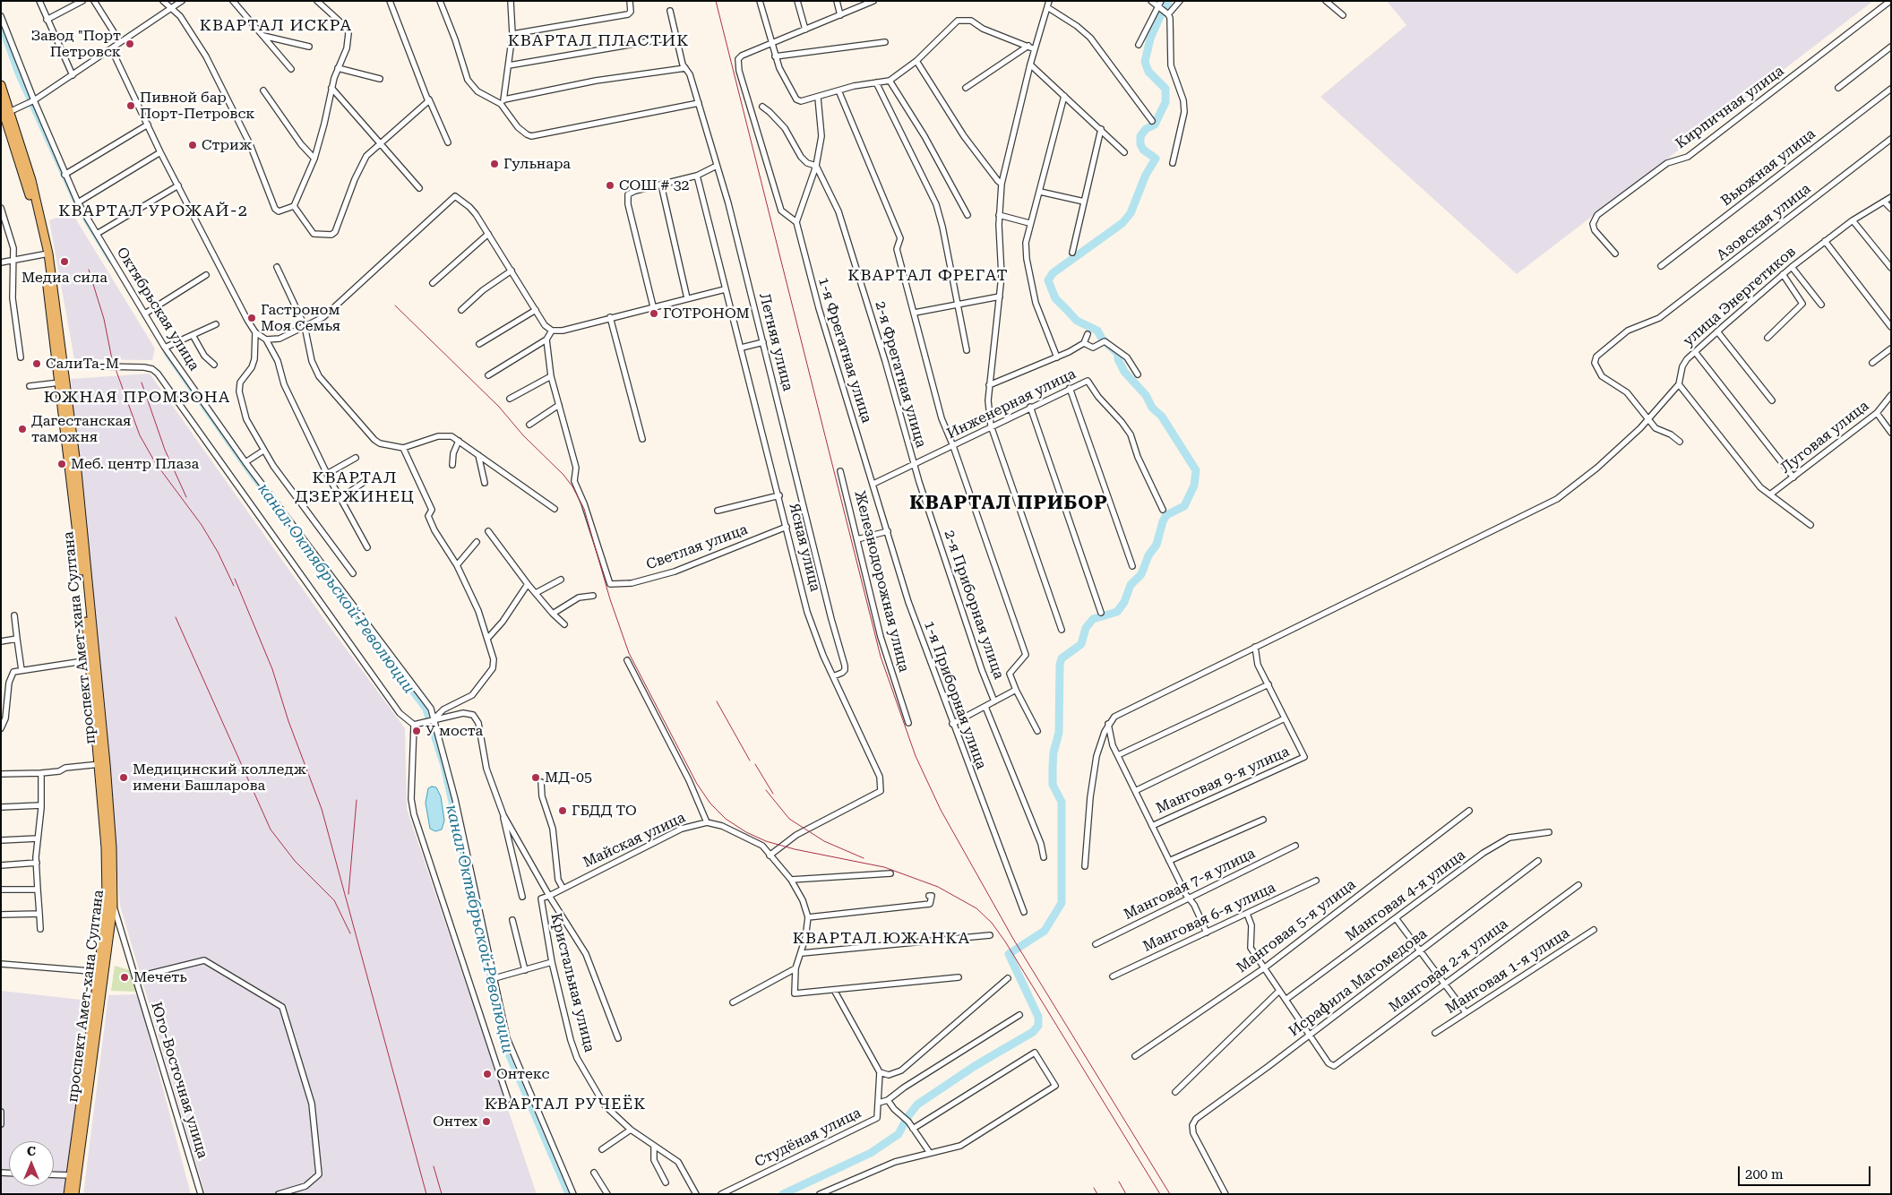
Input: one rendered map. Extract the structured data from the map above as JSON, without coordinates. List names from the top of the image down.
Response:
{
  "streets": {
    "main road": ["проспект Амет-хана Султана"],
    "street": [
      "Кирпичная улица",
      "Вьюжная улица",
      "Азовская улица",
      "улица Энергетиков",
      "Октябрьская улица",
      "Летняя улица",
      "1-я Фрегатная улица",
      "2-я Фрегатная улица",
      "Инженерная улица",
      "Луговая улица",
      "Светлая улица",
      "Ясная улица",
      "Железнодорожная улица",
      "2-я Приборная улица",
      "1-я Приборная улица",
      "Манговая 9-я улица",
      "Майская улица",
      "Манговая 7-я улица",
      "Манговая 4-я улица",
      "Манговая 6-я улица",
      "Манговая 5-я улица",
      "Манговая 2-я улица",
      "Манговая 1-я улица",
      "Кристальная улица",
      "Исрафила Магомедова",
      "Юго-Восточная улица",
      "Студёная улица"
    ]
  },
  "crossings": [
    ["Азовская улица", "улица Энергетиков"],
    ["Летняя улица", "Ясная улица"],
    ["1-я Фрегатная улица", "Инженерная улица"],
    ["1-я Фрегатная улица", "1-я Приборная улица"],
    ["2-я Фрегатная улица", "Инженерная улица"],
    ["2-я Фрегатная улица", "2-я Приборная улица"],
    ["Инженерная улица", "2-я Приборная улица"],
    ["Инженерная улица", "1-я Приборная улица"],
    ["Светлая улица", "Ясная улица"],
    ["Ясная улица", "Майская улица"],
    ["проспект Амет-хана Султана", "Юго-Восточная улица"],
    ["Майская улица", "Кристальная улица"],
    ["Манговая 2-я улица", "Исрафила Магомедова"]
  ],
  "districts": [
    "КВАРТАЛ ИСКРА",
    "КВАРТАЛ ПЛАСТИК",
    "КВАРТАЛ УРОЖАЙ-2",
    "КВАРТАЛ ФРЕГАТ",
    "ЮЖНАЯ ПРОМЗОНА",
    "КВАРТАЛ ДЗЕРЖИНЕЦ",
    "КВАРТАЛ ПРИБОР",
    "КВАРТАЛ ЮЖАНКА",
    "КВАРТАЛ РУЧЕЁК"
  ],
  "water": ["канал Октябрьской Революции"],
  "places": [
    "Завод \"Порт Петровск",
    "Пивной бар Порт-Петровск",
    "Стриж",
    "Гульнара",
    "СОШ # 32",
    "Медиа сила",
    "ГОТРОНОМ",
    "Гастроном Моя Семья",
    "СалиТа-М",
    "Дагестанская таможня",
    "Меб. центр Плаза",
    "У моста",
    "Медицинский колледж имени Башларова",
    "МД-05",
    "ГБДД ТО",
    "Мечеть",
    "Онтекс",
    "Онтех"
  ],
  "scale_bar": "200 m",
  "north": "top"
}
